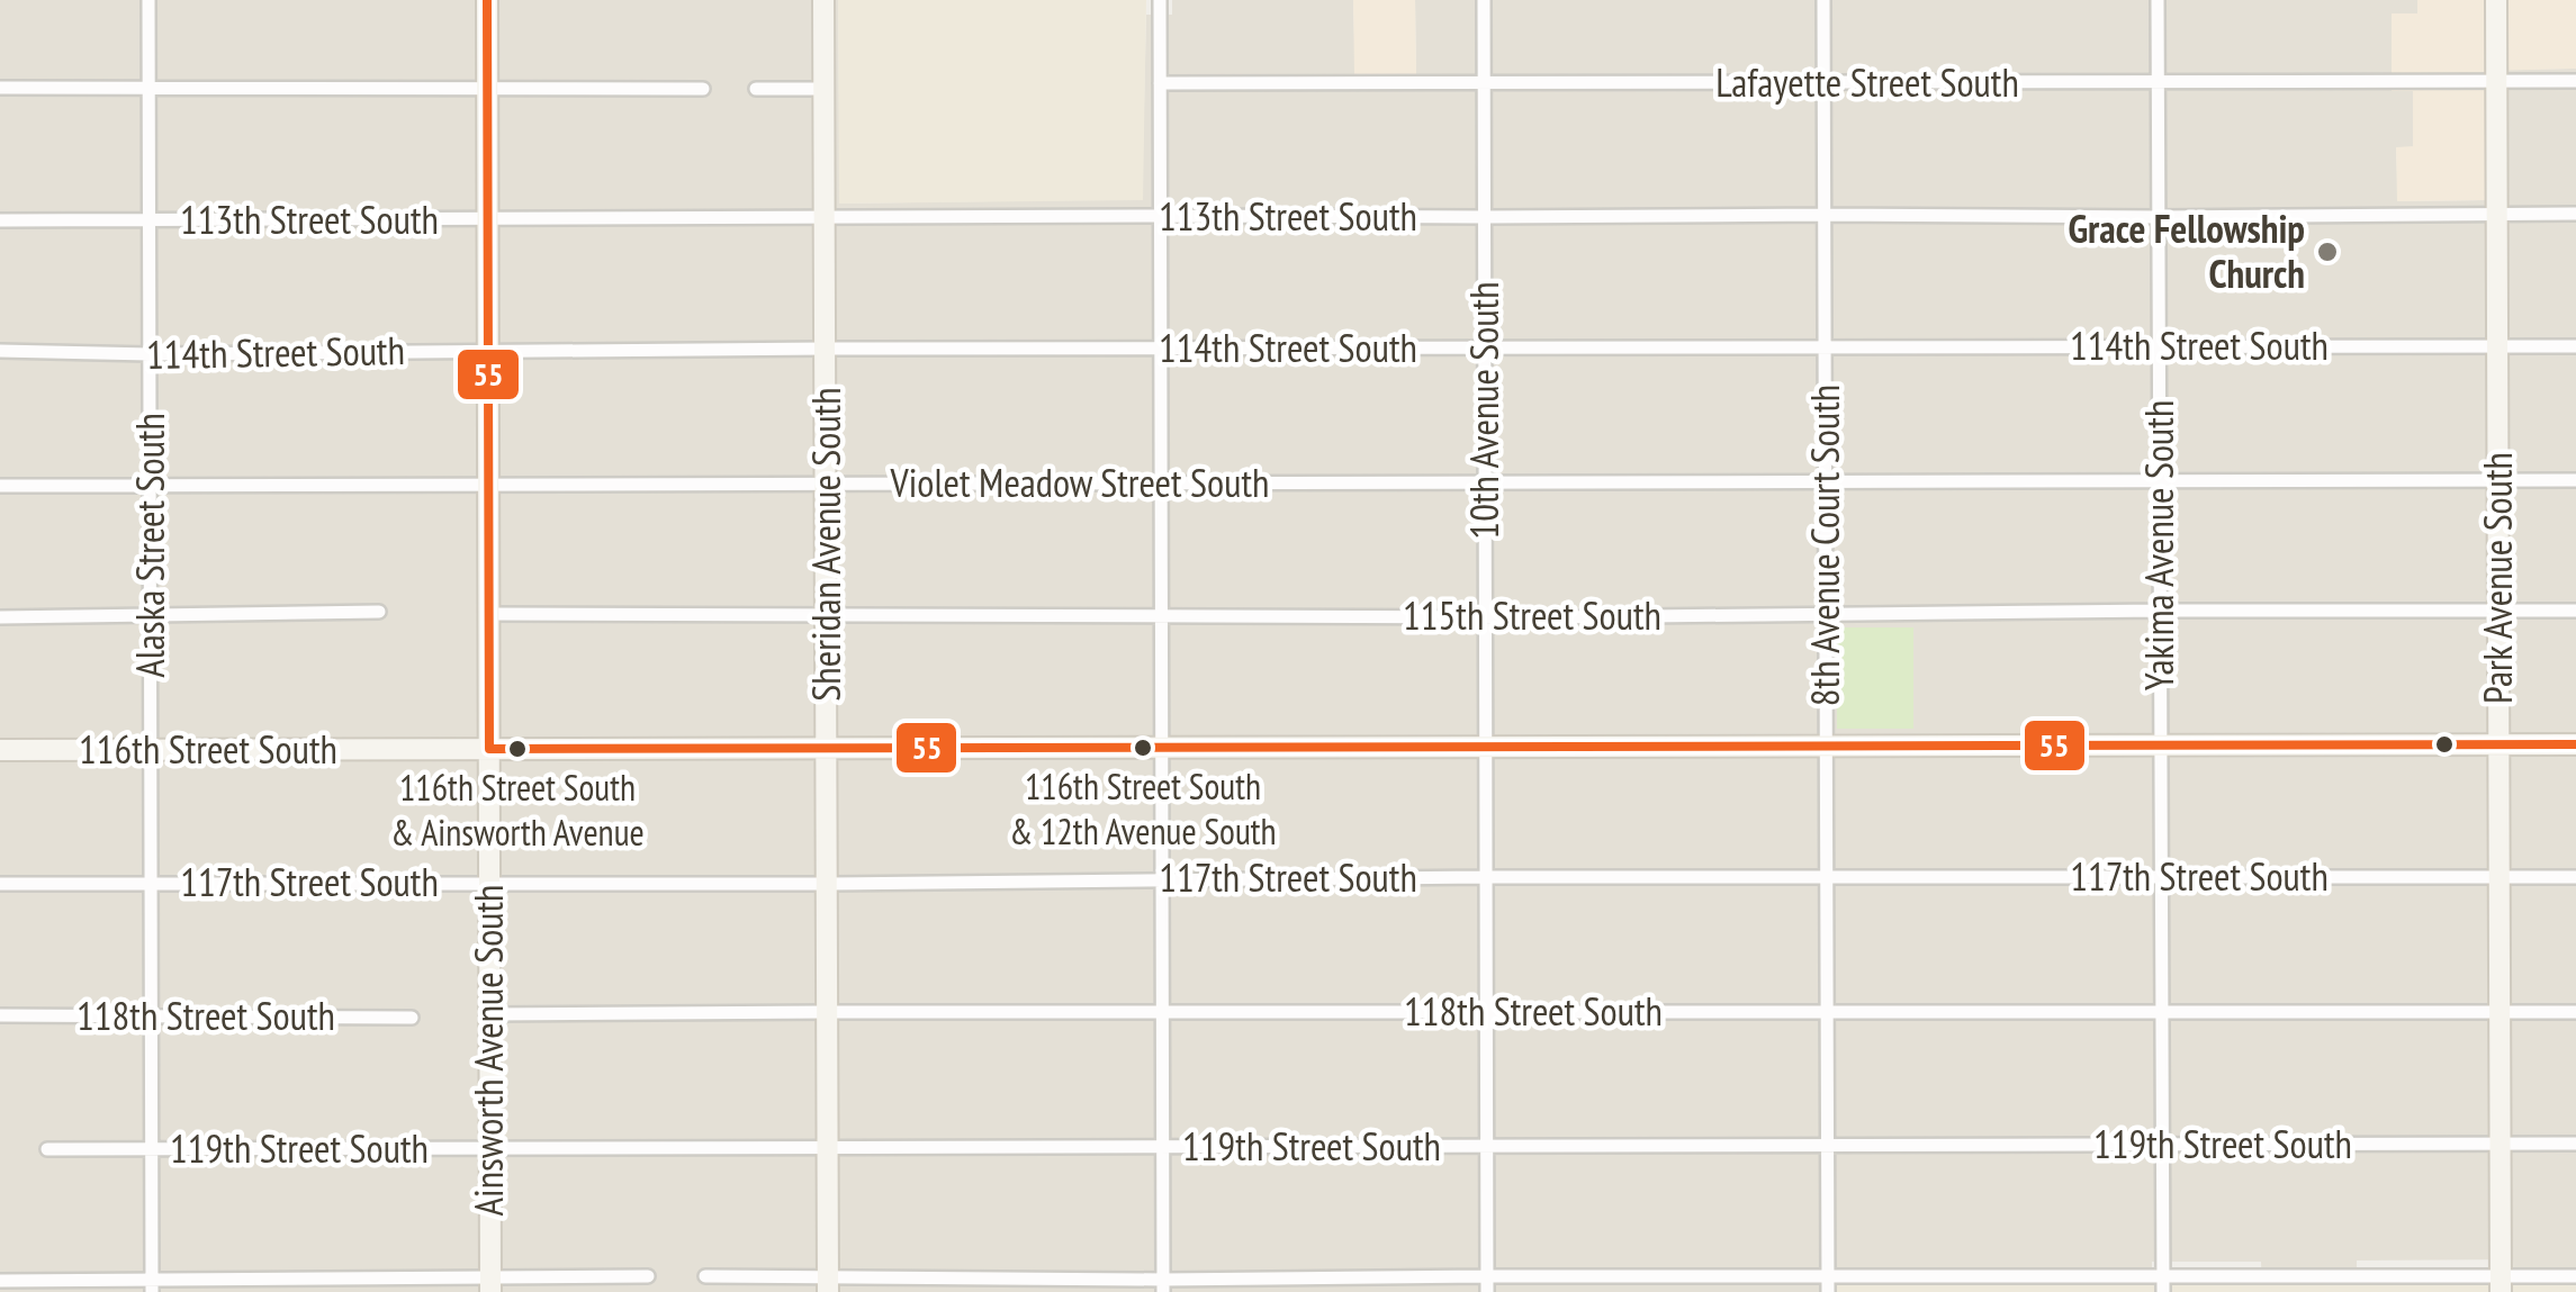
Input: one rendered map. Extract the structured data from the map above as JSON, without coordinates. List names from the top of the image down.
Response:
{
  "streets": {
    "street": [
      "Lafayette Street South",
      "113th Street South",
      "114th Street South",
      "10th Avenue South",
      "Violet Meadow Street South",
      "Sheridan Avenue South",
      "Alaska Street South",
      "8th Avenue Court South",
      "Yakima Avenue South",
      "Park Avenue South",
      "115th Street South",
      "116th Street South",
      "117th Street South",
      "118th Street South",
      "Ainsworth Avenue South",
      "119th Street South"
    ]
  },
  "crossings": [
    ["Lafayette Street South", "10th Avenue South"],
    ["Lafayette Street South", "8th Avenue Court South"],
    ["Lafayette Street South", "Yakima Avenue South"],
    ["Lafayette Street South", "Park Avenue South"],
    ["113th Street South", "10th Avenue South"],
    ["113th Street South", "Sheridan Avenue South"],
    ["113th Street South", "Alaska Street South"],
    ["113th Street South", "8th Avenue Court South"],
    ["113th Street South", "Yakima Avenue South"],
    ["113th Street South", "Park Avenue South"],
    ["113th Street South", "Ainsworth Avenue South"],
    ["114th Street South", "10th Avenue South"],
    ["114th Street South", "Sheridan Avenue South"],
    ["114th Street South", "Alaska Street South"],
    ["114th Street South", "8th Avenue Court South"],
    ["114th Street South", "Yakima Avenue South"],
    ["114th Street South", "Park Avenue South"],
    ["114th Street South", "Ainsworth Avenue South"],
    ["10th Avenue South", "Violet Meadow Street South"],
    ["10th Avenue South", "115th Street South"],
    ["10th Avenue South", "116th Street South"],
    ["10th Avenue South", "117th Street South"],
    ["10th Avenue South", "118th Street South"],
    ["10th Avenue South", "119th Street South"],
    ["Violet Meadow Street South", "Sheridan Avenue South"],
    ["Violet Meadow Street South", "Alaska Street South"],
    ["Violet Meadow Street South", "8th Avenue Court South"],
    ["Violet Meadow Street South", "Yakima Avenue South"],
    ["Violet Meadow Street South", "Park Avenue South"],
    ["Violet Meadow Street South", "Ainsworth Avenue South"],
    ["Sheridan Avenue South", "115th Street South"],
    ["Sheridan Avenue South", "116th Street South"],
    ["Sheridan Avenue South", "117th Street South"],
    ["Sheridan Avenue South", "118th Street South"],
    ["Sheridan Avenue South", "119th Street South"],
    ["Alaska Street South", "116th Street South"],
    ["Alaska Street South", "117th Street South"],
    ["Alaska Street South", "118th Street South"],
    ["Alaska Street South", "119th Street South"],
    ["8th Avenue Court South", "115th Street South"],
    ["8th Avenue Court South", "116th Street South"],
    ["8th Avenue Court South", "117th Street South"],
    ["8th Avenue Court South", "118th Street South"],
    ["8th Avenue Court South", "119th Street South"],
    ["Yakima Avenue South", "115th Street South"],
    ["Yakima Avenue South", "116th Street South"],
    ["Yakima Avenue South", "117th Street South"],
    ["Yakima Avenue South", "118th Street South"],
    ["Yakima Avenue South", "119th Street South"],
    ["Park Avenue South", "115th Street South"],
    ["Park Avenue South", "116th Street South"],
    ["Park Avenue South", "117th Street South"],
    ["Park Avenue South", "118th Street South"],
    ["Park Avenue South", "119th Street South"],
    ["115th Street South", "Ainsworth Avenue South"],
    ["116th Street South", "Ainsworth Avenue South"],
    ["117th Street South", "Ainsworth Avenue South"],
    ["118th Street South", "Ainsworth Avenue South"],
    ["Ainsworth Avenue South", "119th Street South"]
  ],
  "places": ["Grace Fellowship Church", "116th Street South & 12th Avenue South", "116th Street South & Ainsworth Avenue"],
  "lines": ["transit line 55"]
}
